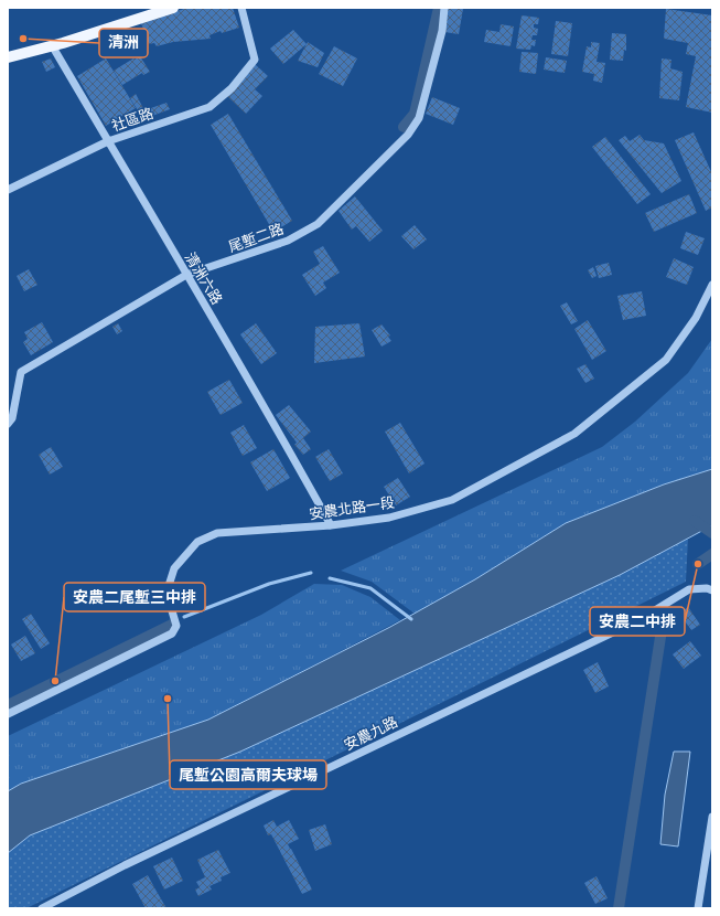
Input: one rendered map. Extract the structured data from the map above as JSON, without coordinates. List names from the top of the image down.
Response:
{
  "streets": {
    "street": [
      "社區路",
      "尾塹二路",
      "清洲六路",
      "安農北路一段",
      "安農九路"
    ]
  },
  "crossings": [
    ["社區路", "清洲六路"],
    ["尾塹二路", "清洲六路"],
    ["清洲六路", "安農北路一段"]
  ],
  "places": [
    "清洲",
    "安農二中排",
    "安農二尾塹三中排",
    "尾塹公園高爾夫球場"
  ]
}
